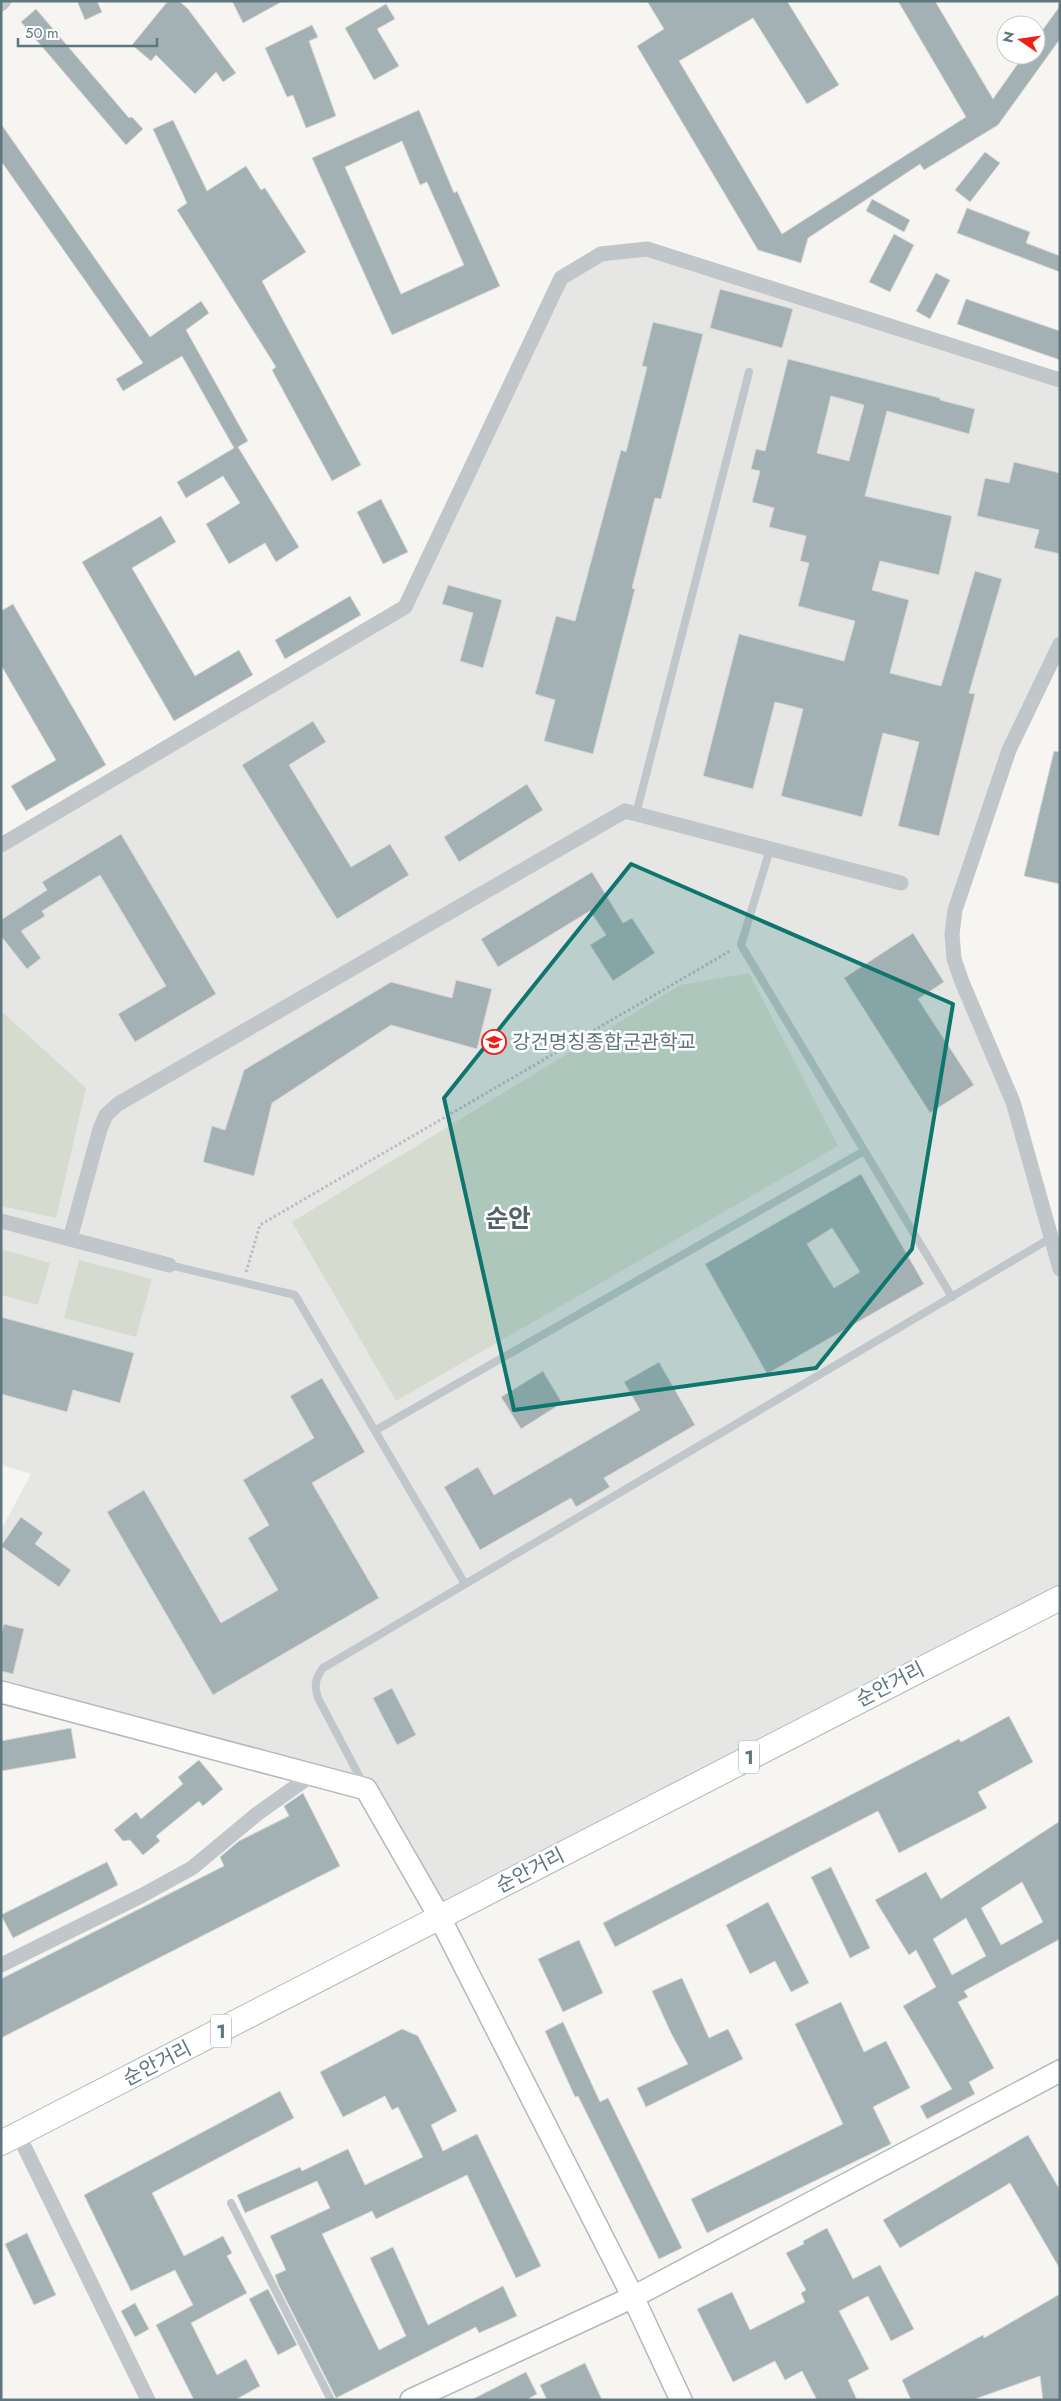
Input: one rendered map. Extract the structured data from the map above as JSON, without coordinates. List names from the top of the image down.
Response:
{
  "streets": {
    "main road": ["순안거리", "1"]
  },
  "districts": ["순안"],
  "places": {
    "school or university": ["강건명칭종합군관학교"]
  },
  "scale_bar": "50 m",
  "north": "left"
}
